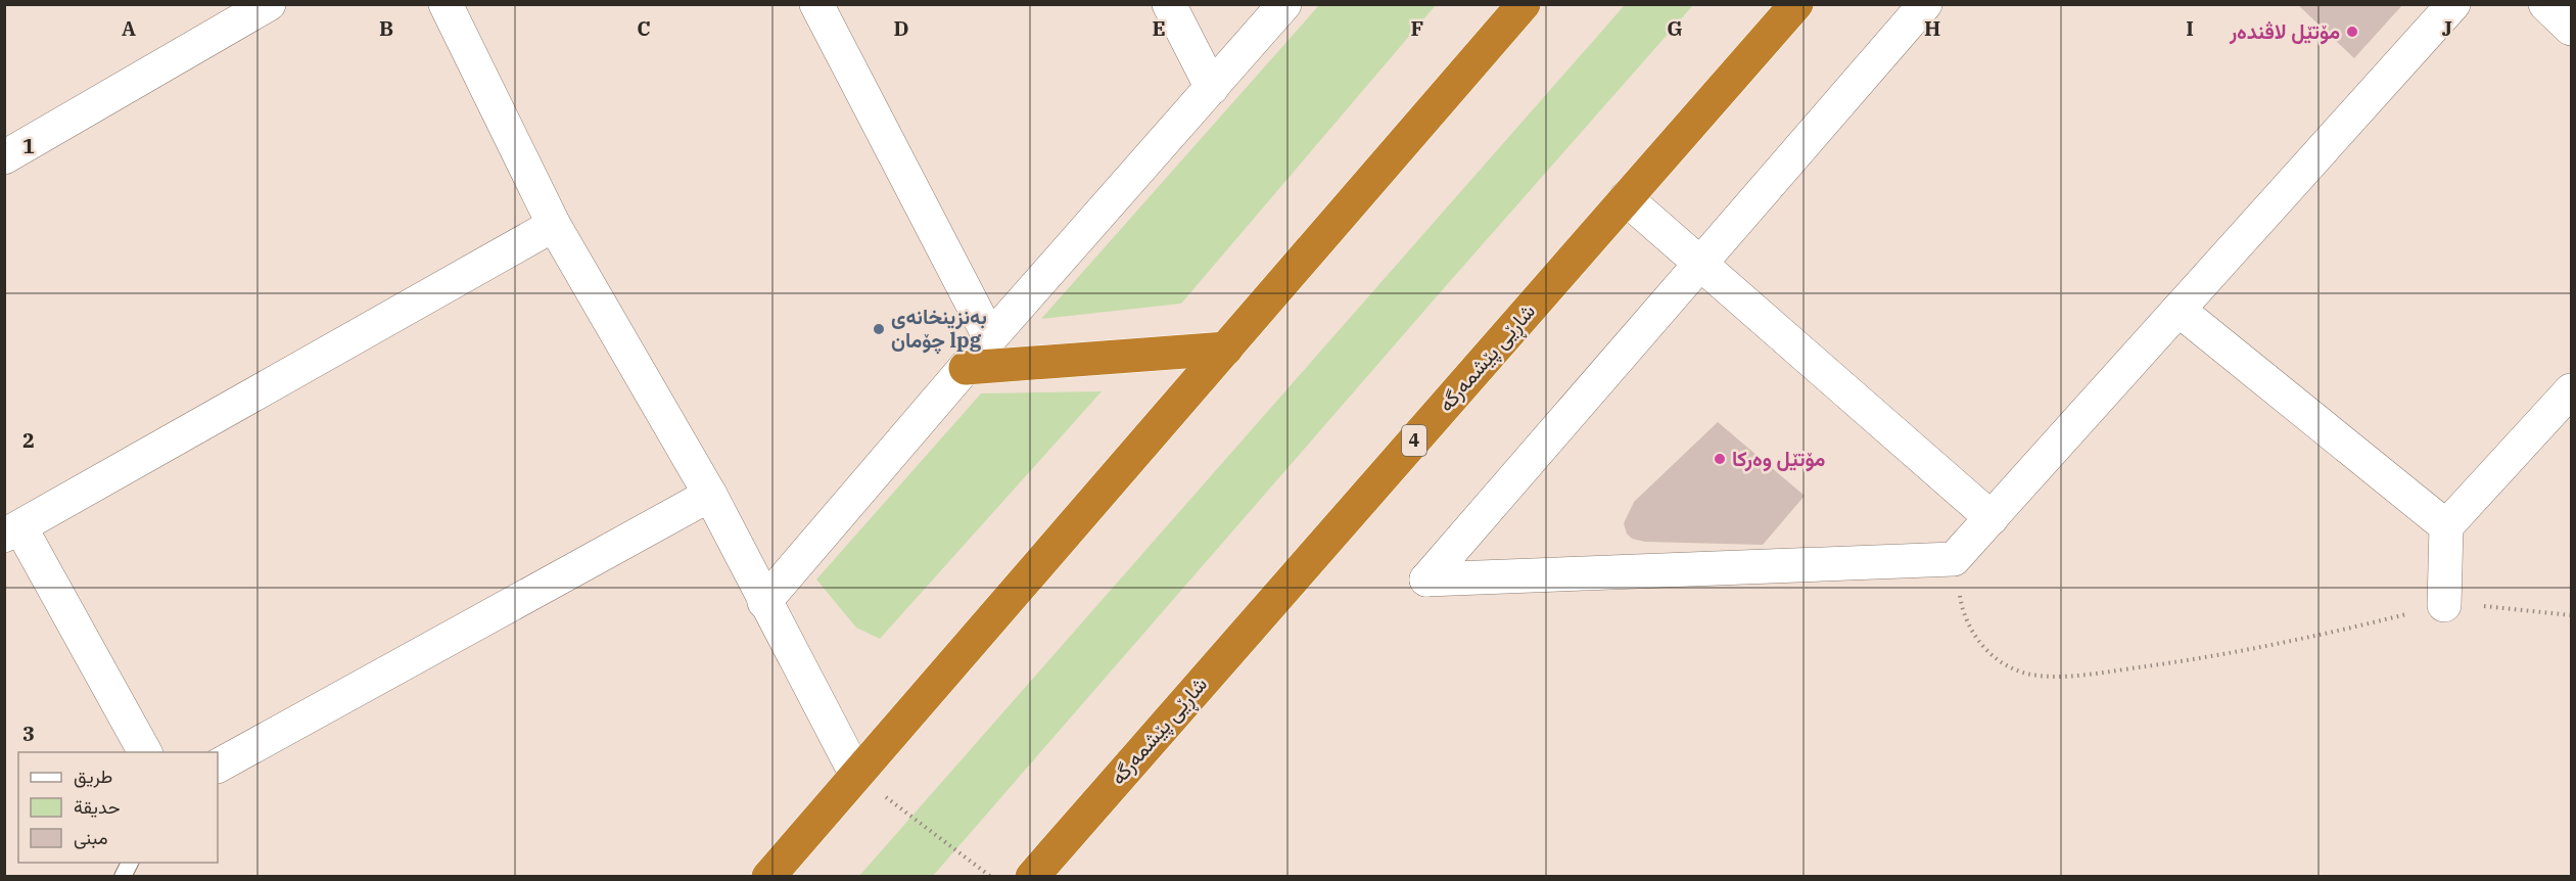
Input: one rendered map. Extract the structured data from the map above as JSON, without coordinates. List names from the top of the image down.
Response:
{
  "streets": {
    "highway": ["شاڕێی پێشمەرگە", "4"]
  },
  "places": ["مۆتێل لاڤندەر", "بەنزینخانەی چۆمان lpg", "مۆتێل وەرکا"],
  "legend": ["طريق", "حديقة", "مبنى"],
  "grid": {
    "columns": [
      "A",
      "B",
      "C",
      "D",
      "E",
      "F",
      "G",
      "H",
      "I",
      "J"
    ],
    "rows": ["1", "2", "3"]
  }
}
